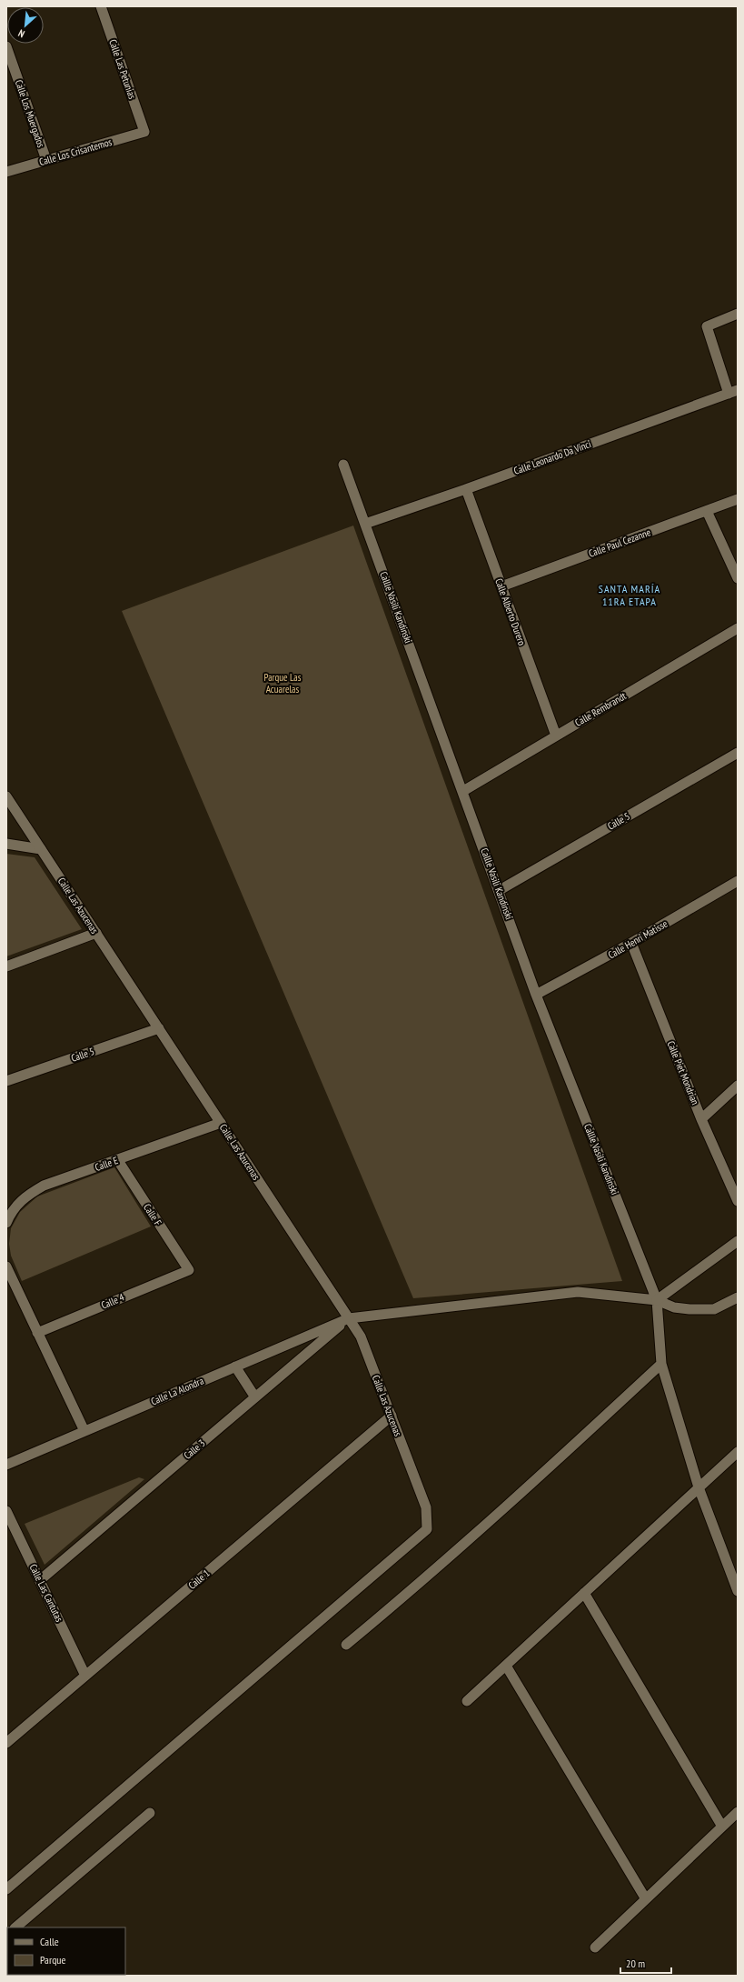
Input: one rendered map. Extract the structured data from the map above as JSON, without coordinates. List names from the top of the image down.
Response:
{
  "streets": {
    "street": [
      "Calle Las Petunias",
      "Calle Los Muergados",
      "Calle Los Crisantemos",
      "Calle Leonardo Da Vinci",
      "Calle Paul Cezanne",
      "Callle Vasili Kandinski",
      "Calle Alberto Durero",
      "Calle Rembrandt",
      "Calle 5",
      "Calle Las Azucenas",
      "Calle Henri Matisse",
      "Calle Piet Mondrian",
      "Calle E",
      "Calle F",
      "Calle 4",
      "Calle La Alondra",
      "Calle 3",
      "Calle 1",
      "Calle Las Cantutas"
    ]
  },
  "crossings": [
    ["Calle Las Petunias", "Calle Los Crisantemos"],
    ["Calle Los Muergados", "Calle Los Crisantemos"],
    ["Calle Leonardo Da Vinci", "Callle Vasili Kandinski"],
    ["Calle Leonardo Da Vinci", "Calle Alberto Durero"],
    ["Calle Paul Cezanne", "Calle Alberto Durero"],
    ["Callle Vasili Kandinski", "Calle Rembrandt"],
    ["Callle Vasili Kandinski", "Calle 5"],
    ["Callle Vasili Kandinski", "Calle Henri Matisse"],
    ["Callle Vasili Kandinski", "Calle La Alondra"],
    ["Calle Alberto Durero", "Calle Rembrandt"],
    ["Calle 5", "Calle Las Azucenas"],
    ["Calle Las Azucenas", "Calle E"],
    ["Calle Las Azucenas", "Calle La Alondra"],
    ["Calle Las Azucenas", "Calle 3"],
    ["Calle Las Azucenas", "Calle 1"],
    ["Calle Henri Matisse", "Calle Piet Mondrian"],
    ["Calle E", "Calle F"],
    ["Calle F", "Calle 4"],
    ["Calle La Alondra", "Calle 3"],
    ["Calle 3", "Calle Las Cantutas"],
    ["Calle 1", "Calle Las Cantutas"]
  ],
  "districts": ["SANTA MARÍA 11RA ETAPA"],
  "parks": ["Parque Las Acuarelas"],
  "legend": ["Calle", "Parque"],
  "scale_bar": "20 m",
  "north": "bottom left"
}
